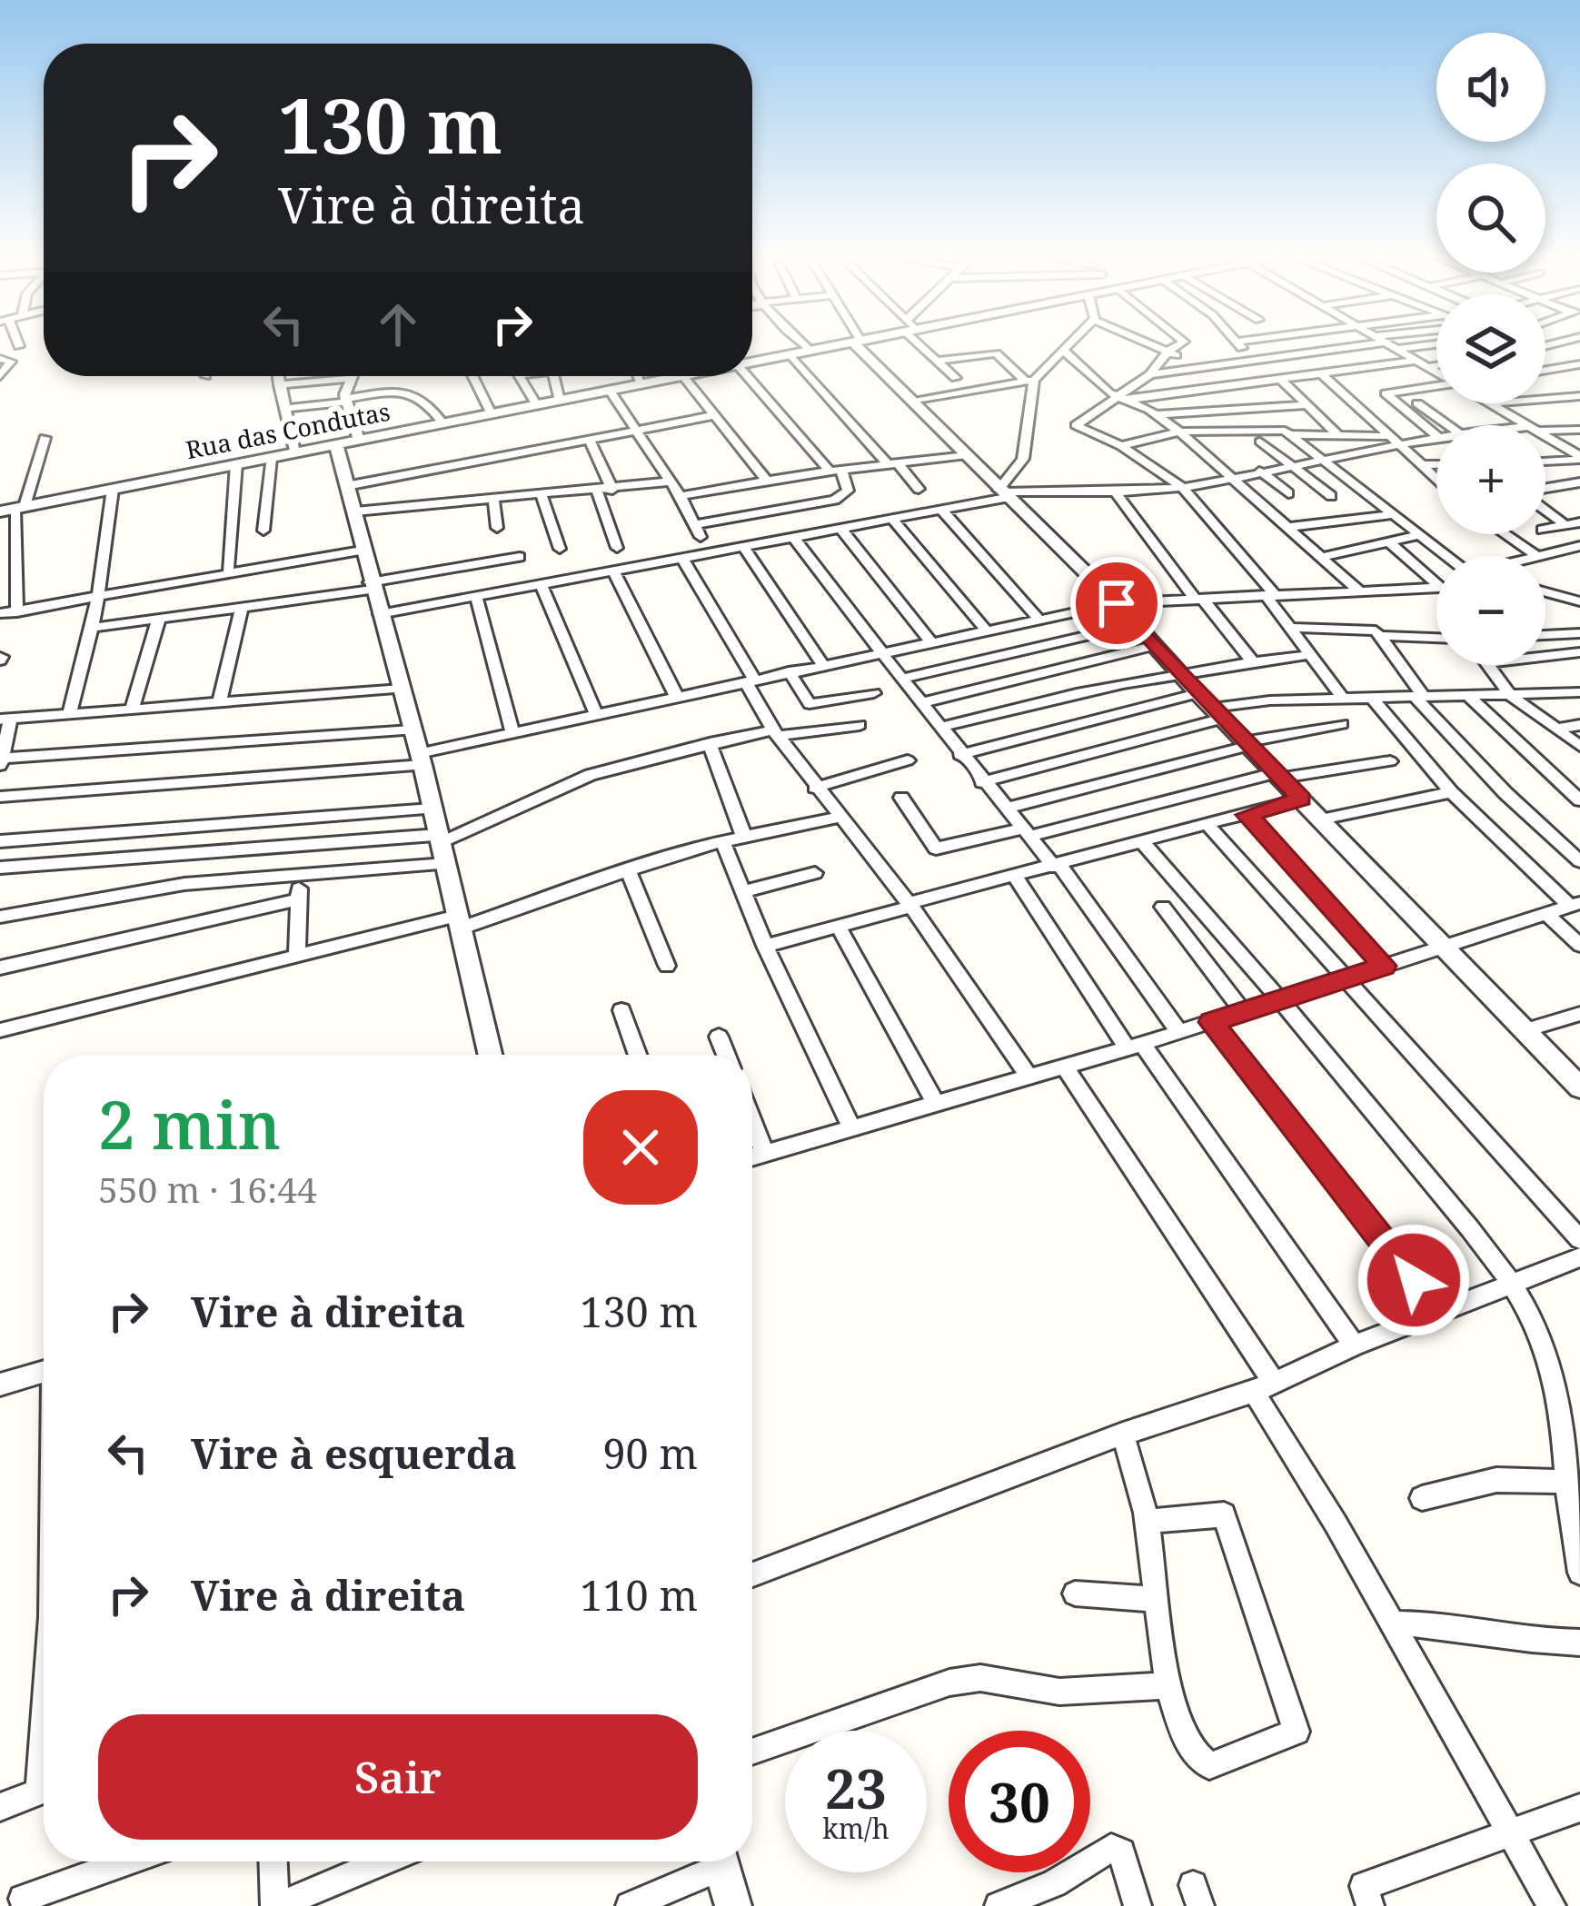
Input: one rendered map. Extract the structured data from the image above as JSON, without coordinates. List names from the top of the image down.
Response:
{
  "streets": {
    "street": ["Rua das Condutas"]
  },
  "page": {
    "map_buttons": ["+", "−"],
    "turn": ["130 m", "Vire à direita"],
    "heading": ["2 min", "550 m · 16:44"],
    "list": [
      {
        "name": "Vire à direita",
        "value": "130 m"
      },
      {
        "name": "Vire à esquerda",
        "value": "90 m"
      },
      {
        "name": "Vire à direita",
        "value": "110 m"
      }
    ],
    "buttons": "Sair",
    "speed": "23 km/h",
    "limit": "30"
  }
}
